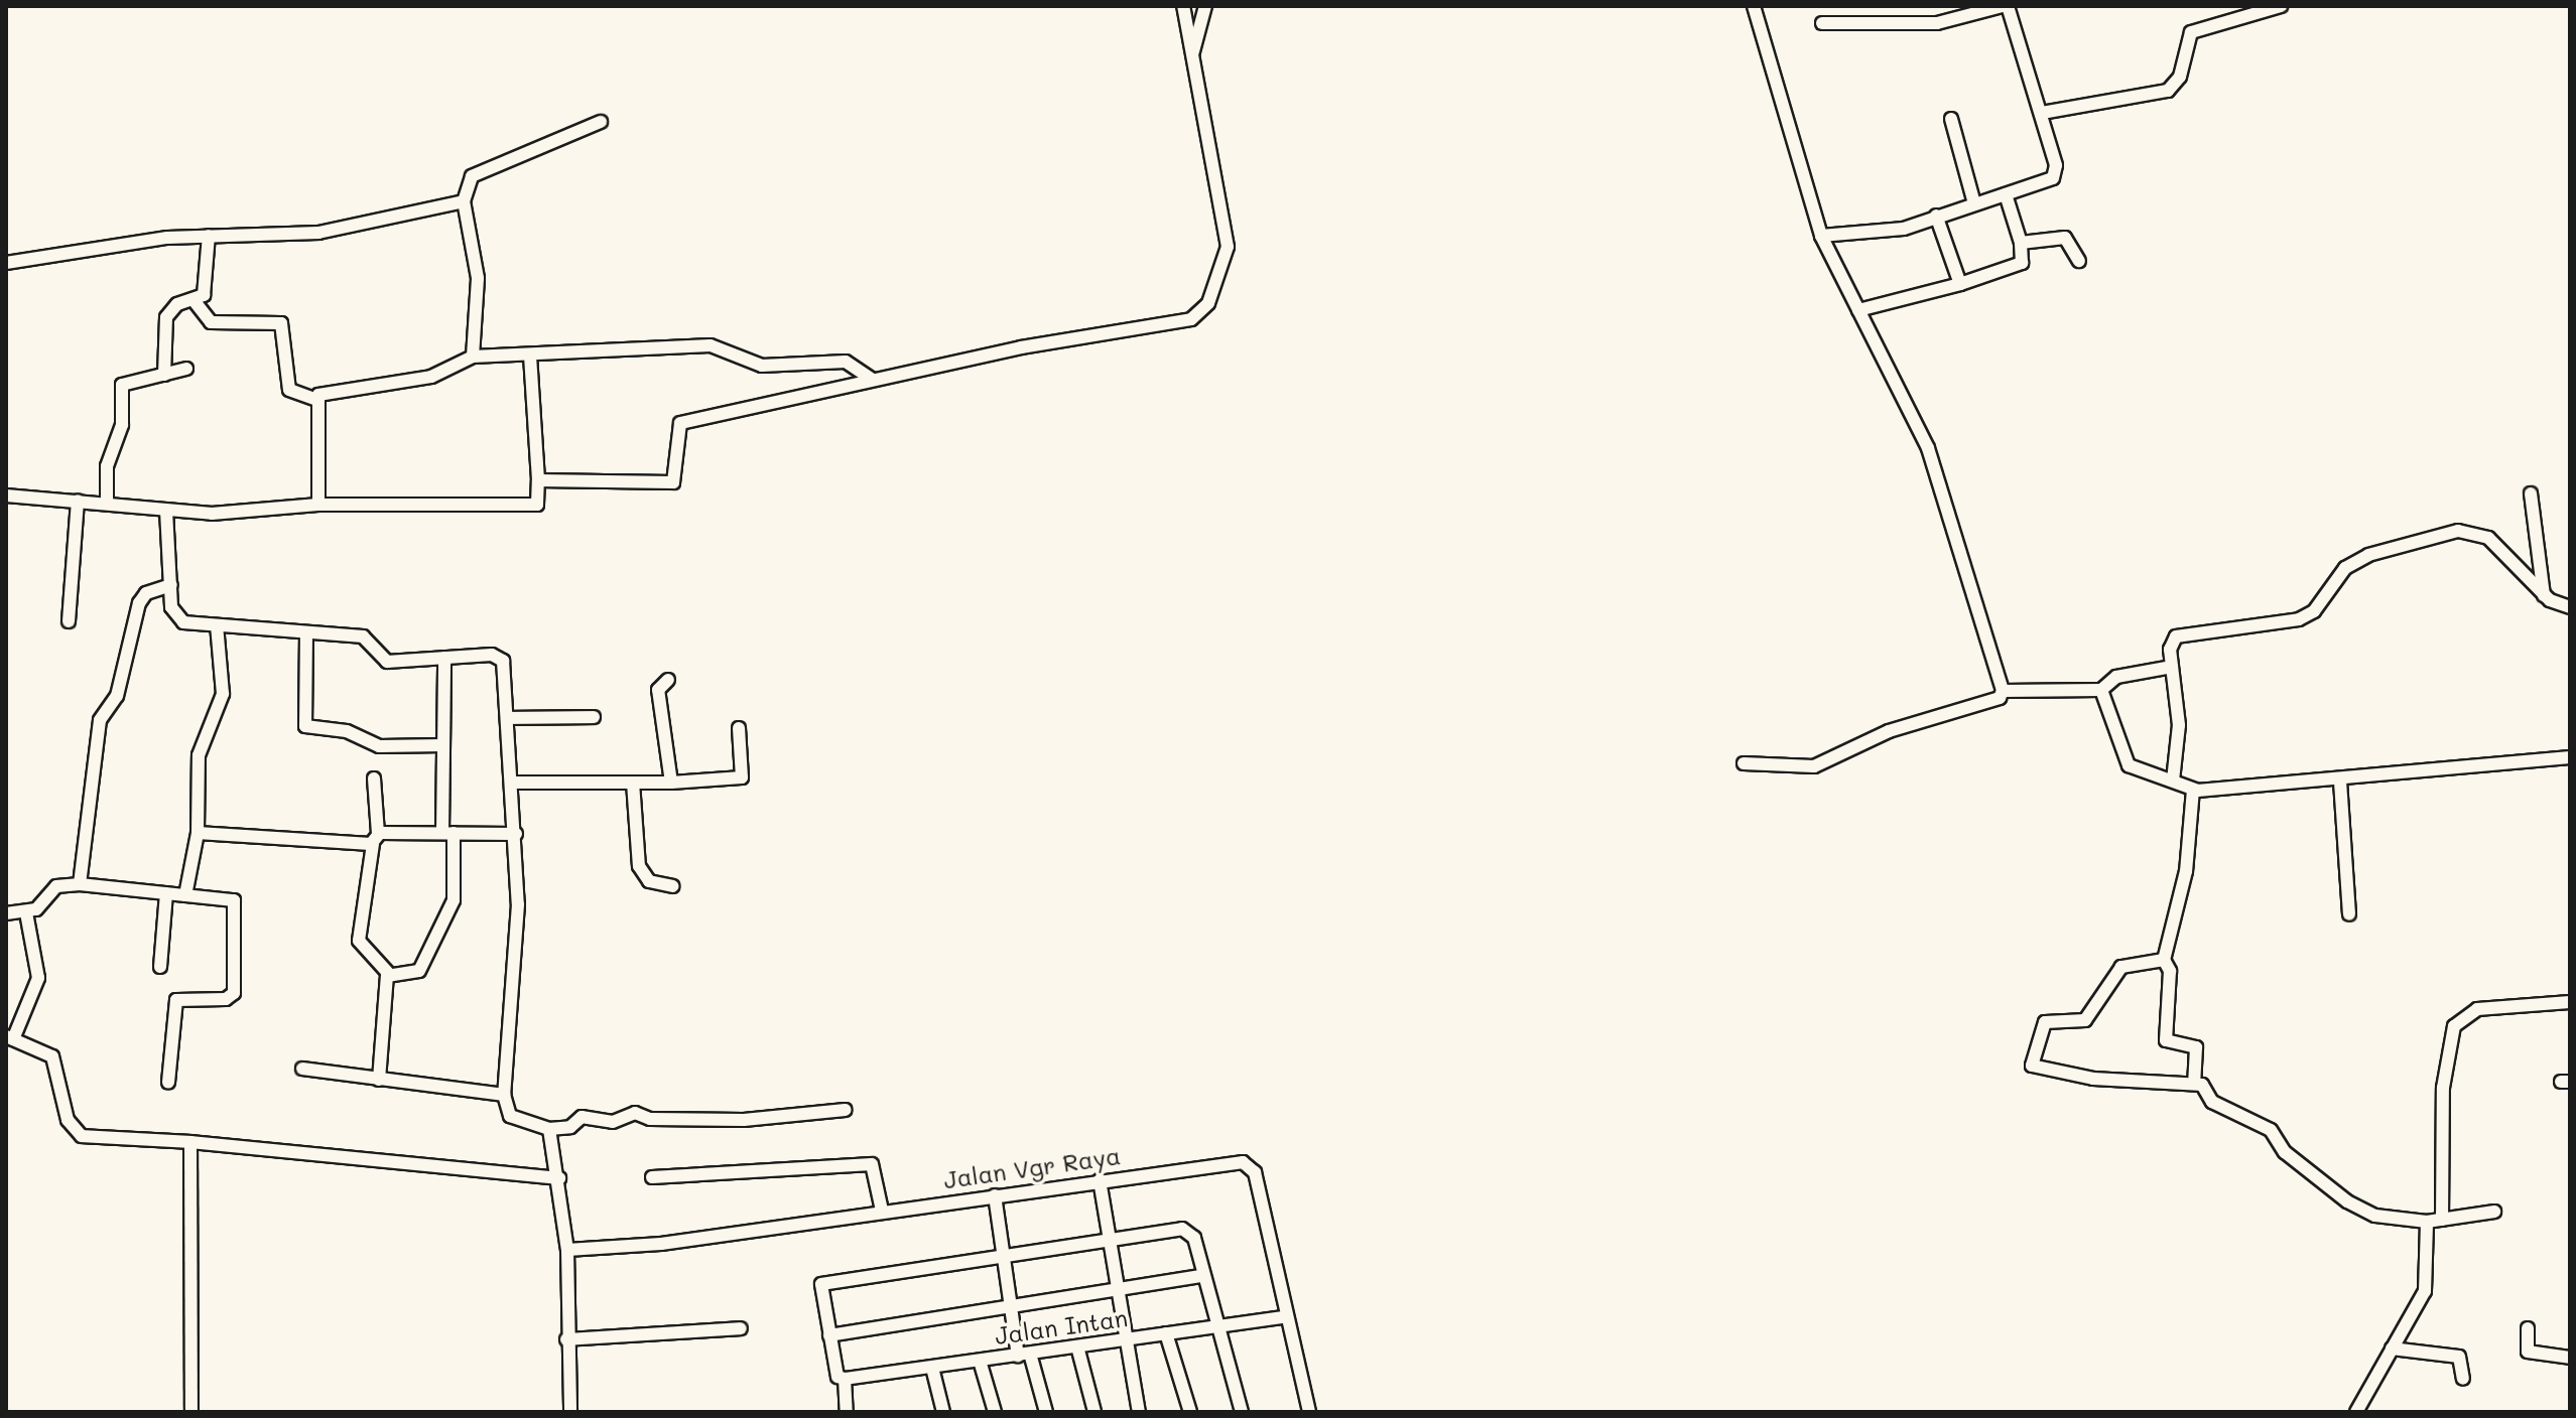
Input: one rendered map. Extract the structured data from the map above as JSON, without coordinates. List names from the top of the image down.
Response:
{
  "streets": {
    "street": ["Jalan Vgr Raya", "Jalan Intan"]
  },
  "crossings": [
    ["Jalan Vgr Raya", "Jalan Intan"]
  ]
}
